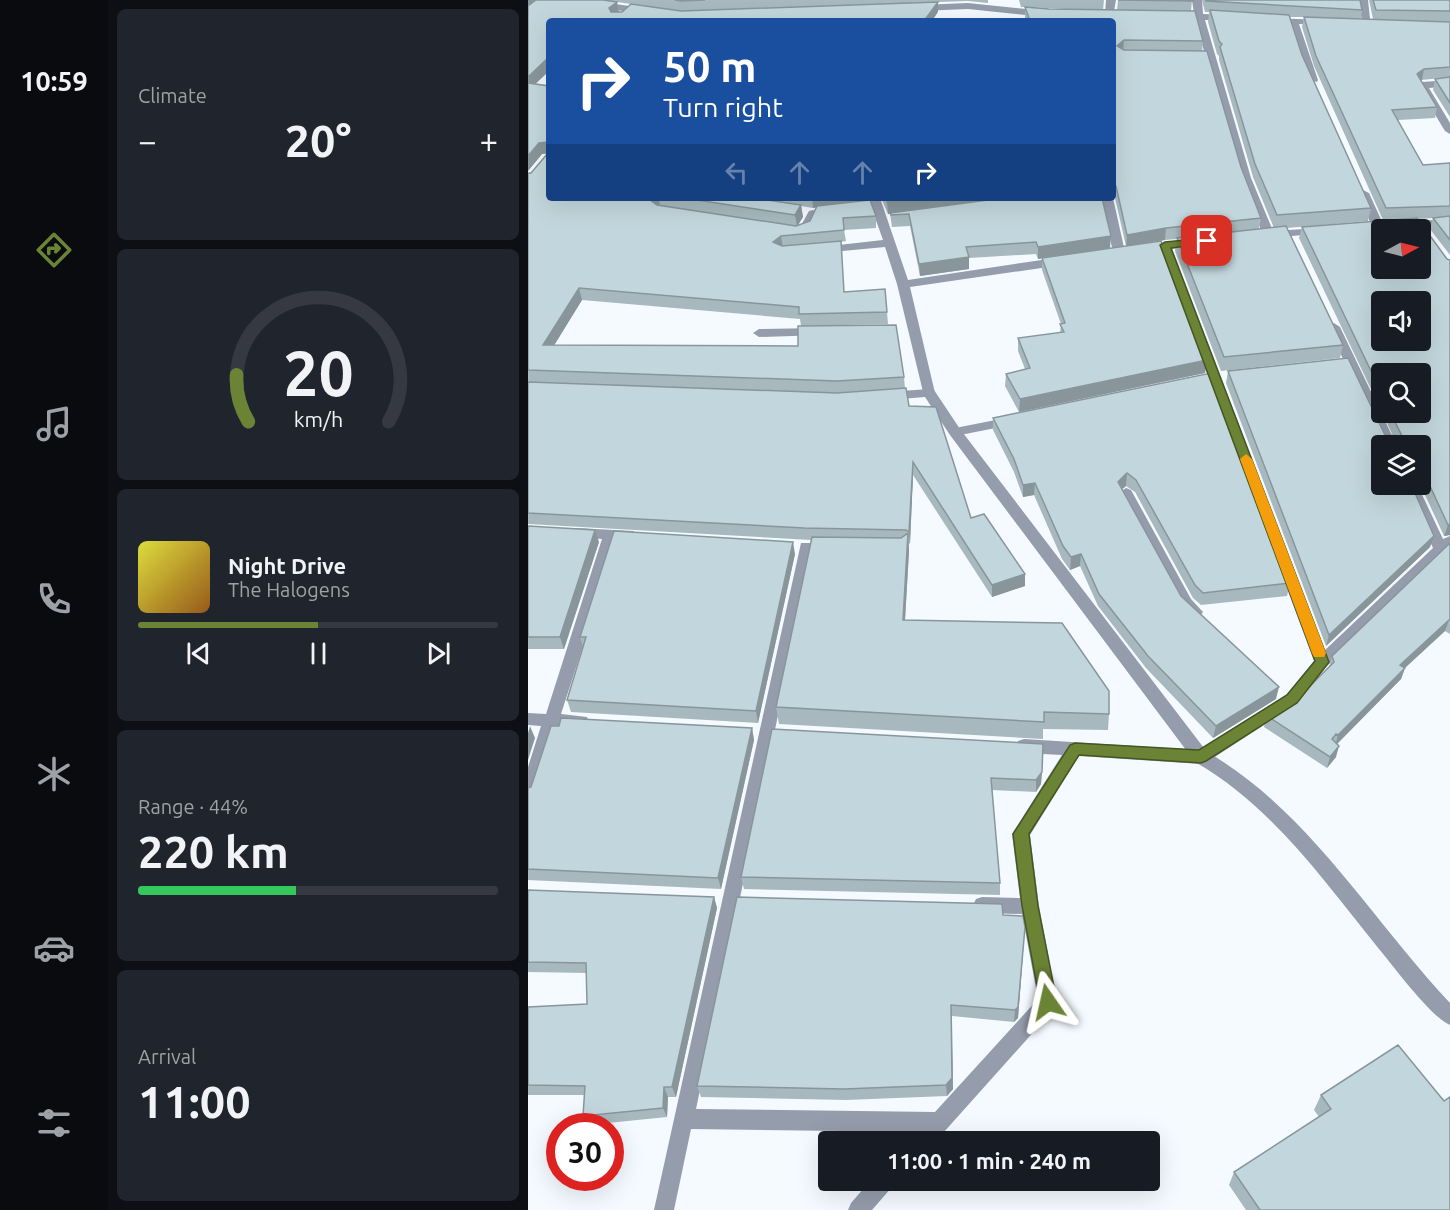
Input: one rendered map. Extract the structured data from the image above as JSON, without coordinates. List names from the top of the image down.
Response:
{
  "north": "right",
  "page": {
    "tabs": "10:59",
    "tile": [
      "Climate",
      ["Range · 44%", "220 km"],
      ["Arrival", "11:00"]
    ],
    "turn": ["50 m", "Turn right"],
    "heat": ["−", "20°", "+"],
    "song": ["Night Drive", "The Halogens"],
    "limit": "30",
    "trip": "11:00 · 1 min · 240 m",
    "gauge": ["20", "km/h"]
  }
}
